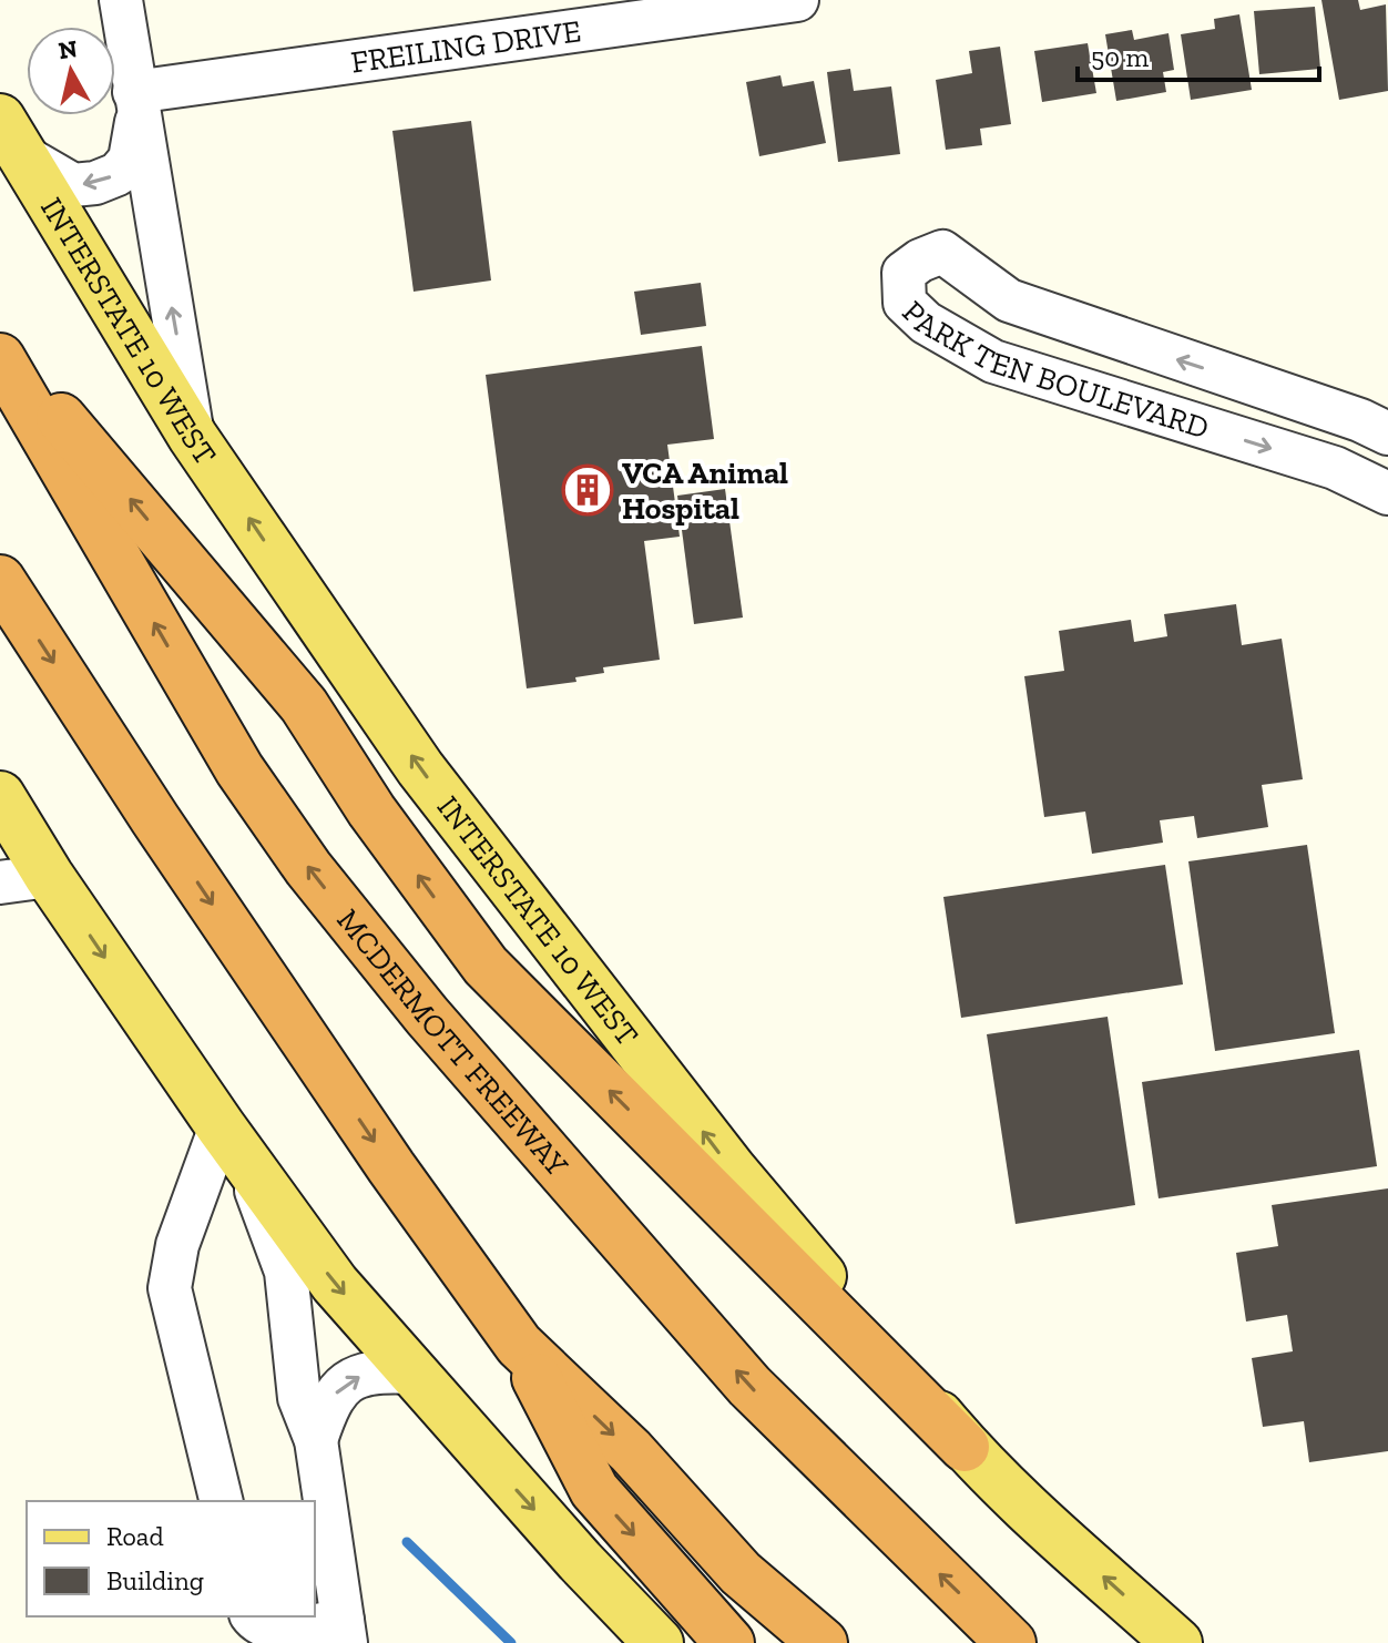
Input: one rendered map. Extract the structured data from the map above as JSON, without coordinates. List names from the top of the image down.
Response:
{
  "streets": {
    "highway": ["MCDERMOTT FREEWAY"],
    "main road": ["INTERSTATE 10 WEST"],
    "street": ["FREILING DRIVE", "PARK TEN BOULEVARD"]
  },
  "places": {
    "building": ["VCA Animal Hospital"]
  },
  "legend": ["Road", "Building"],
  "scale_bar": "50 m",
  "north": "top"
}
